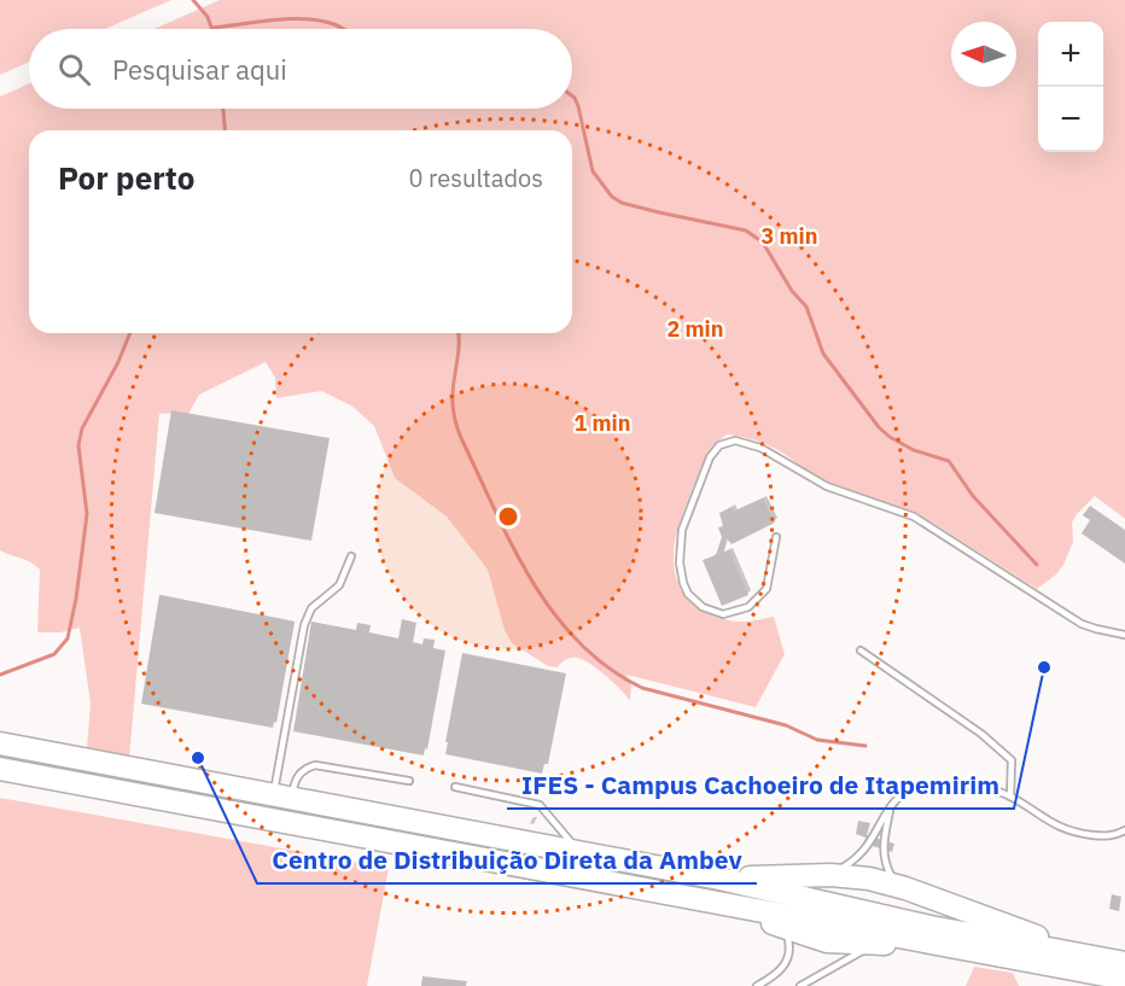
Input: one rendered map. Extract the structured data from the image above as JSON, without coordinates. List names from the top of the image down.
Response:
{
  "places": ["IFES - Campus Cachoeiro de Itapemirim", "Centro de Distribuição Direta da Ambev"],
  "north": "left",
  "page": {
    "map_buttons": ["+", "−"],
    "search": "Pesquisar aqui",
    "heading": ["Por perto", "0 resultados"]
  },
  "rings": ["3 min", "2 min", "1 min"]
}
